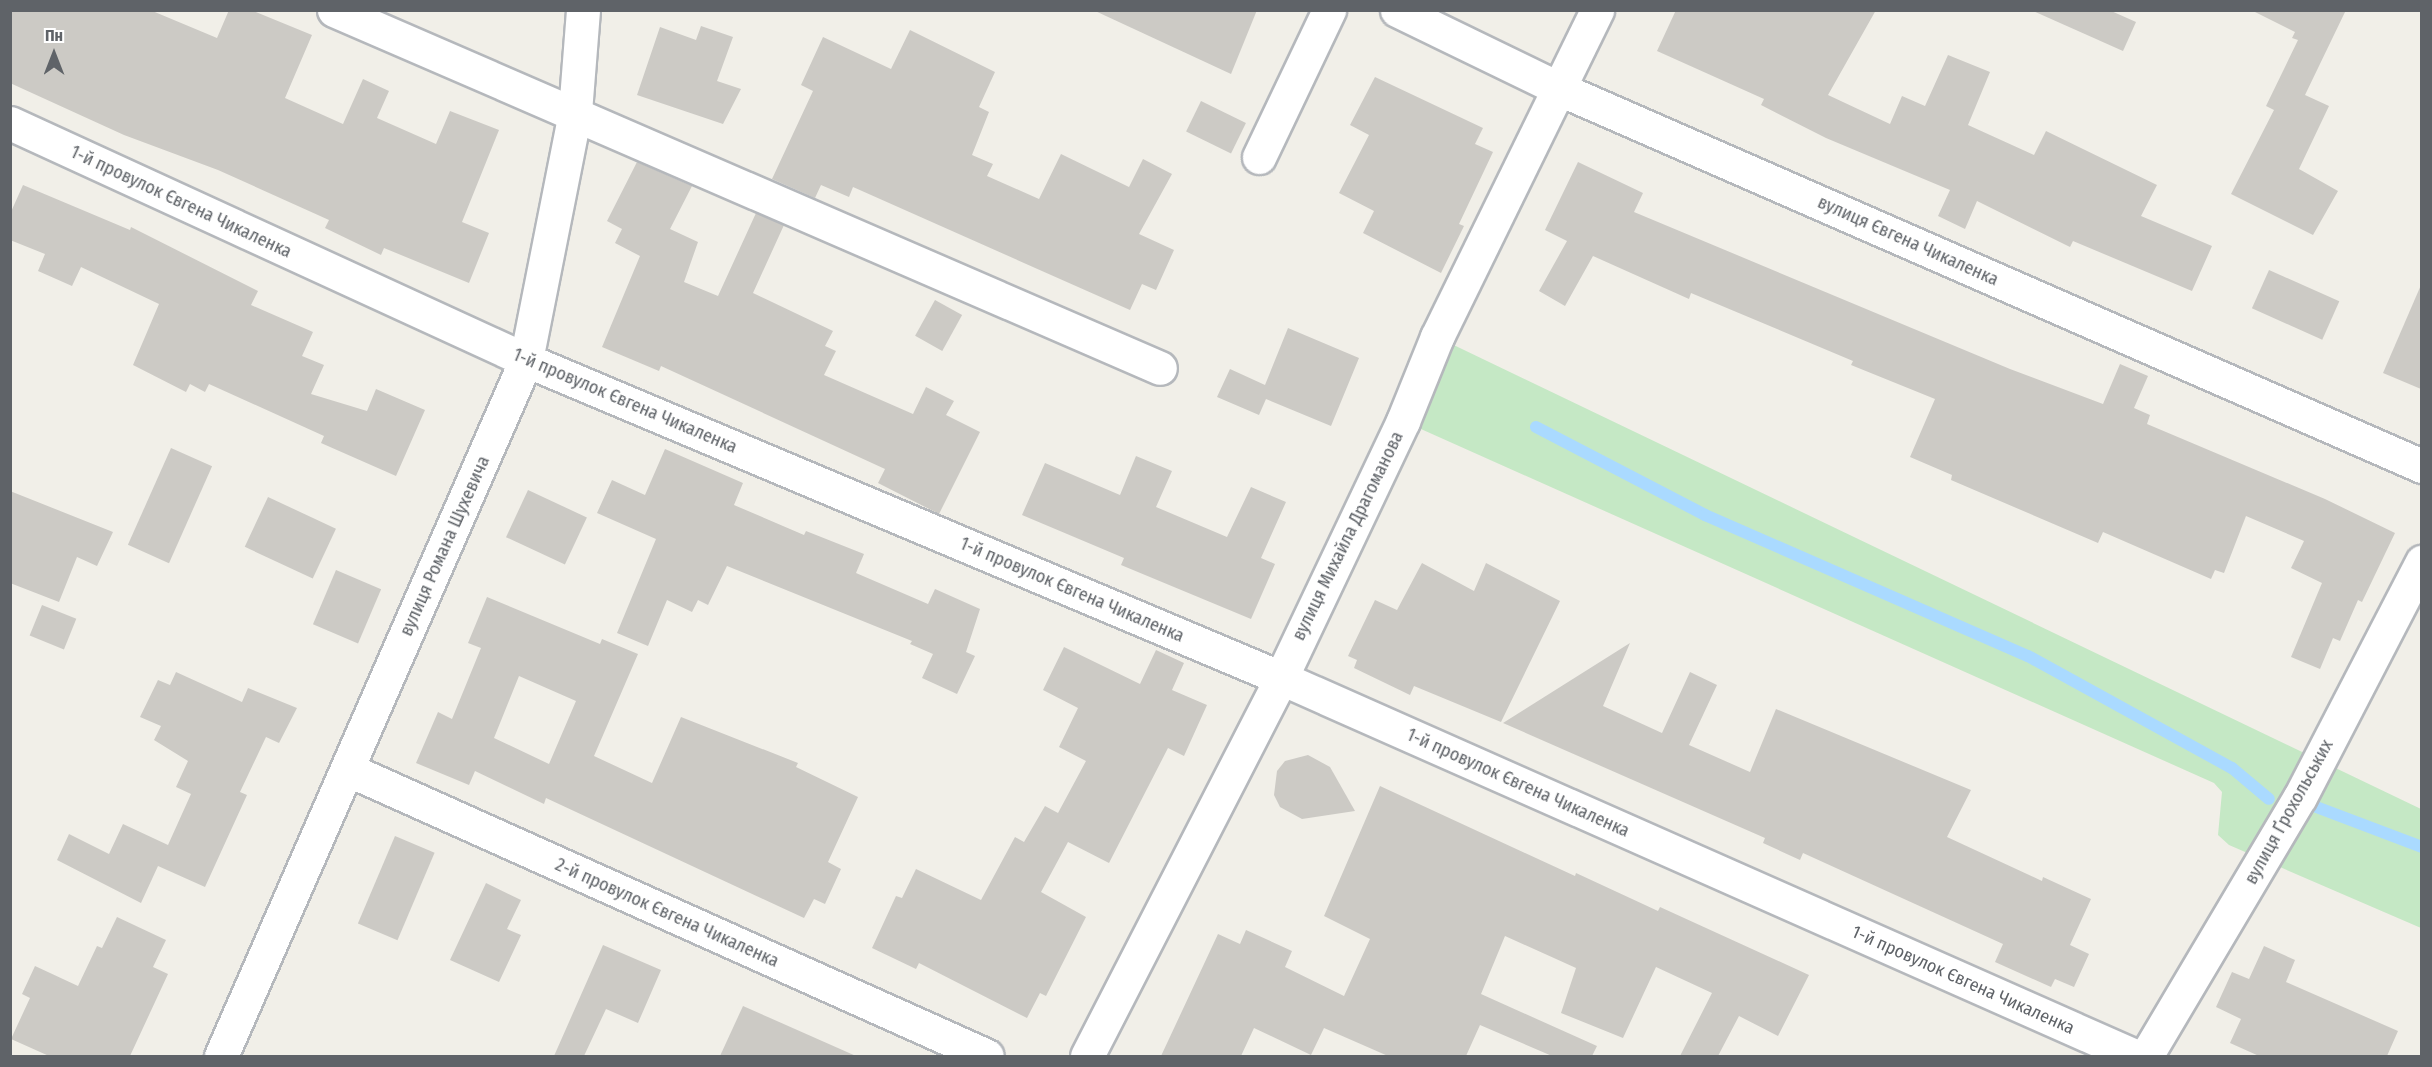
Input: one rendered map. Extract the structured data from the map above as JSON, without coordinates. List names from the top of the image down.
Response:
{
  "streets": {
    "street": [
      "1-й провулок Євгена Чикаленка",
      "вулиця Євгена Чикаленка",
      "вулиця Михайла Драгоманова",
      "вулиця Романа Шухевича",
      "вулиця Ґрохольських",
      "2-й провулок Євгена Чикаленка"
    ]
  },
  "crossings": [
    ["1-й провулок Євгена Чикаленка", "вулиця Михайла Драгоманова"],
    ["1-й провулок Євгена Чикаленка", "вулиця Романа Шухевича"],
    ["вулиця Євгена Чикаленка", "вулиця Михайла Драгоманова"],
    ["вулиця Романа Шухевича", "2-й провулок Євгена Чикаленка"]
  ],
  "north": "top"
}
